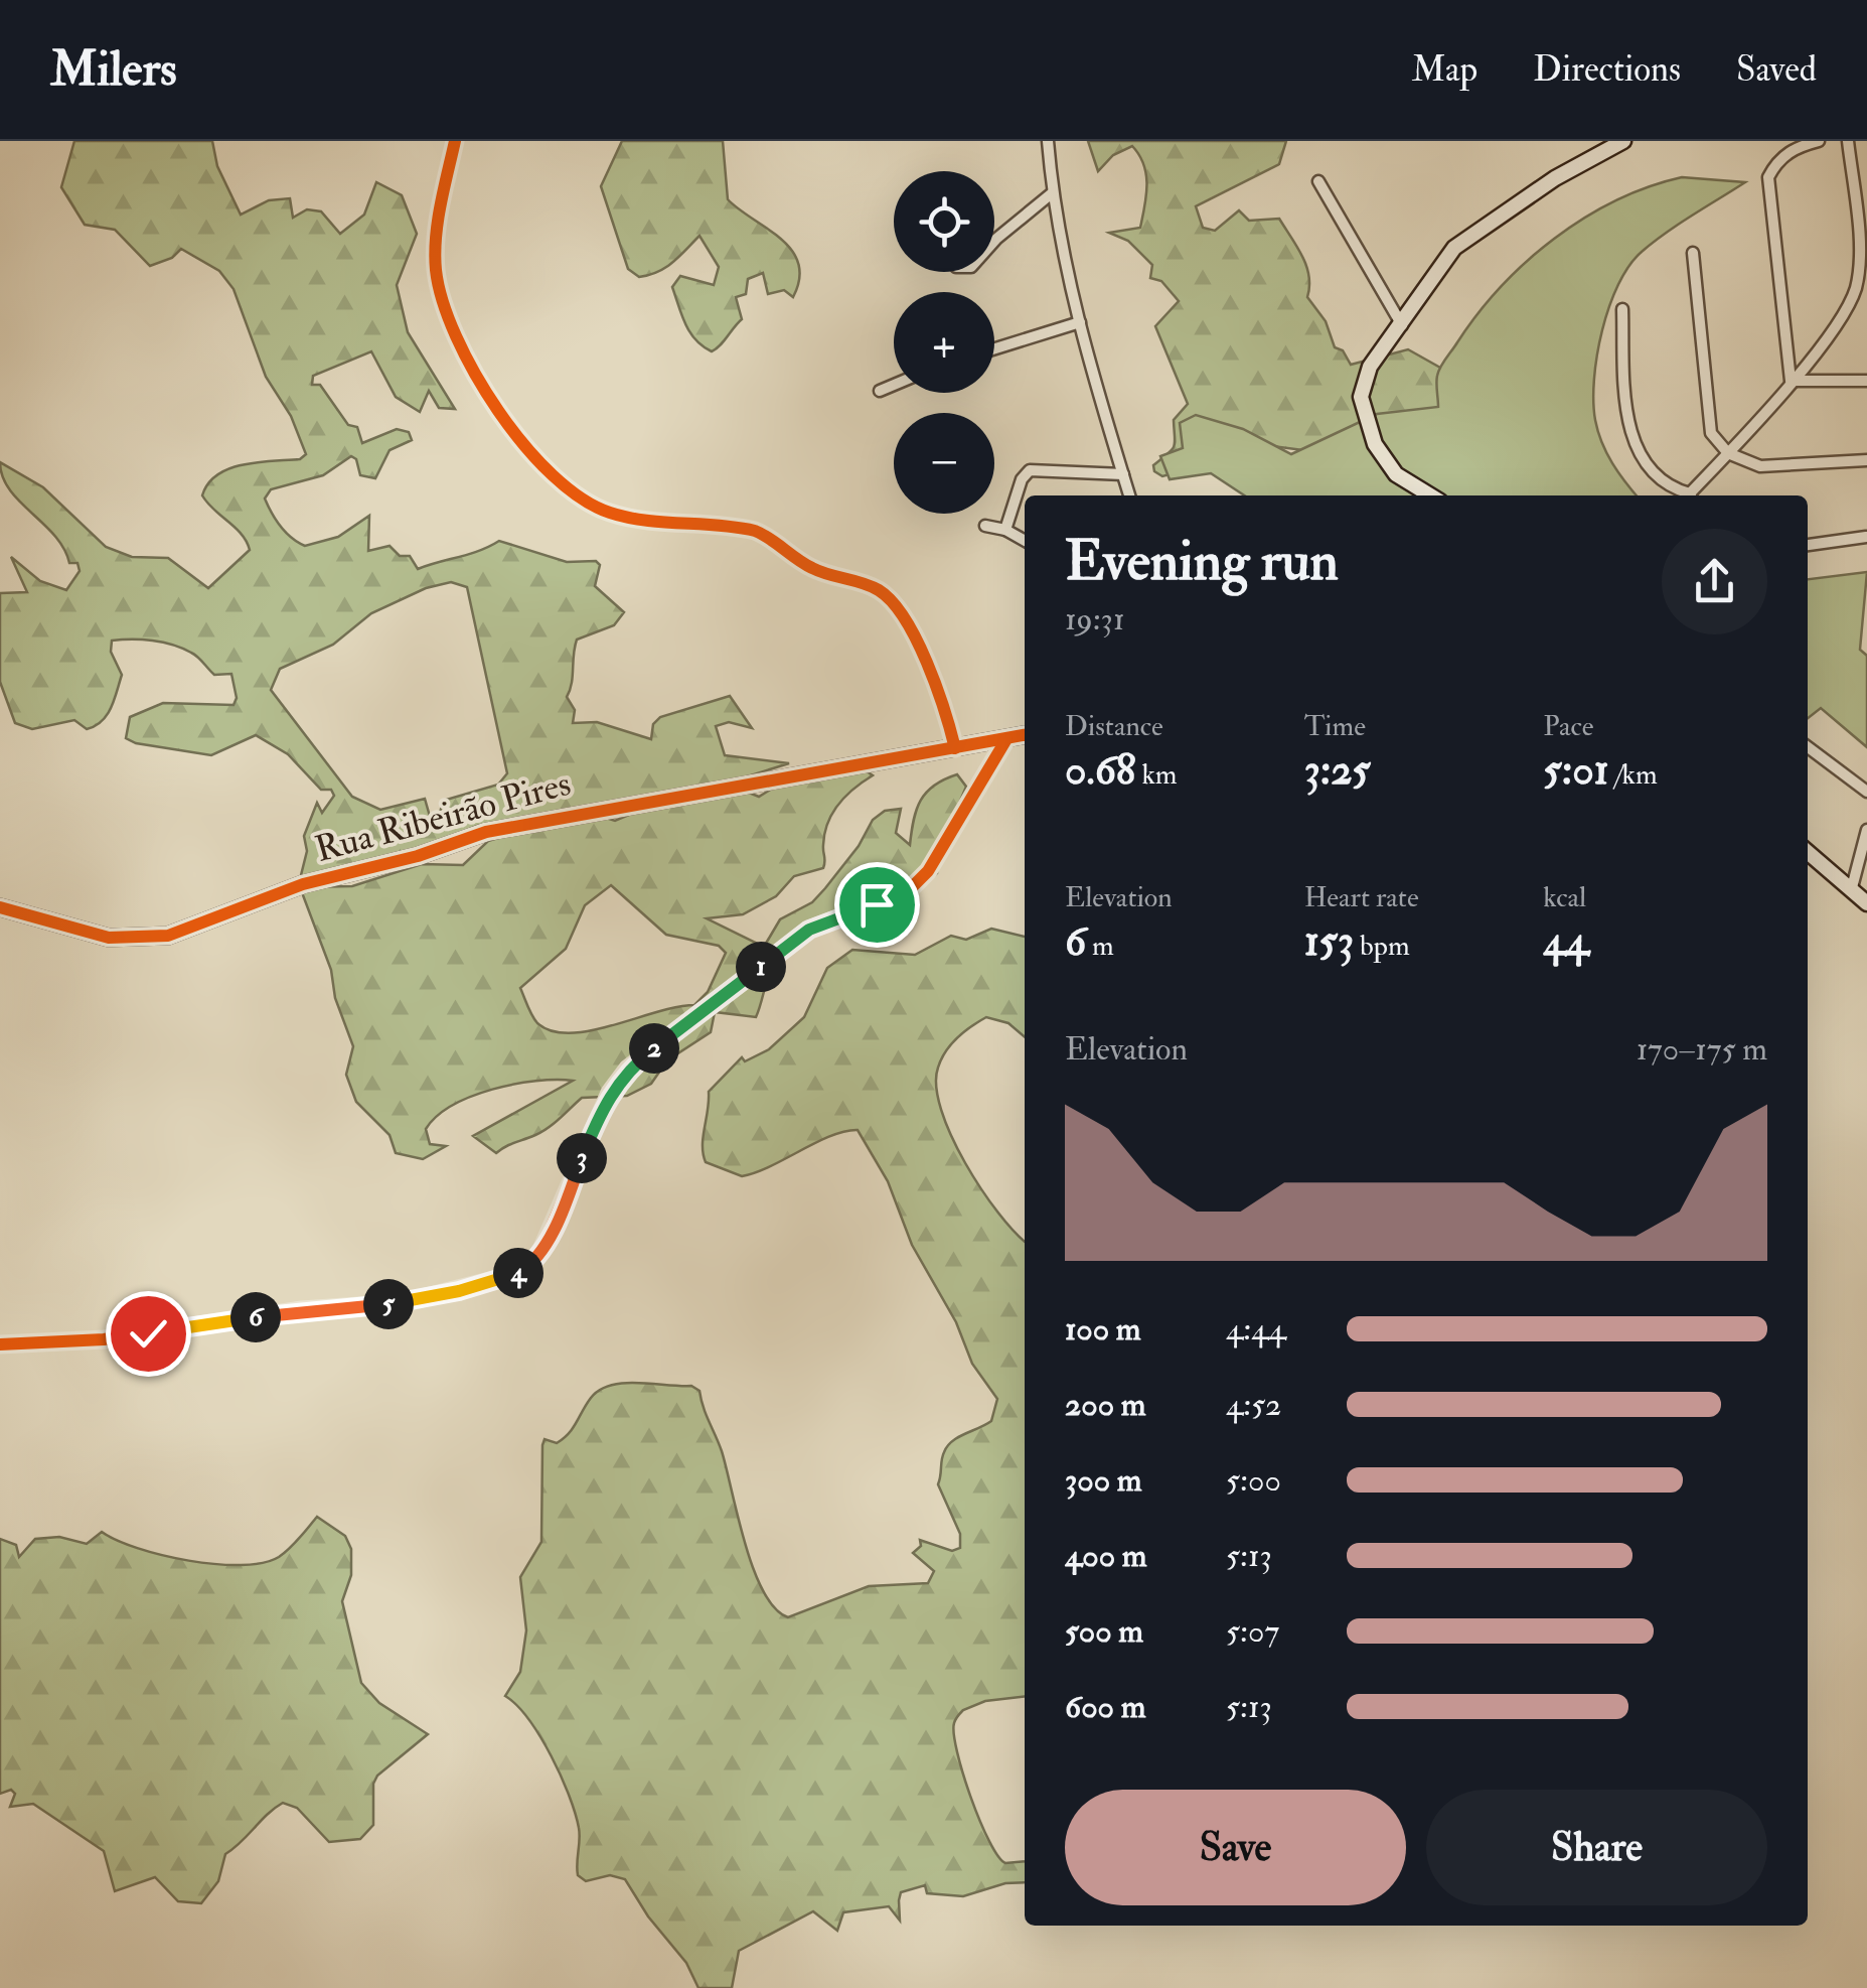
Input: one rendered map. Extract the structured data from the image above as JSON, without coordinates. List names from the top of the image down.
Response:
{
  "streets": {
    "street": ["Rua Ribeirão Pires"]
  },
  "page": {
    "header": "Milers",
    "nav": ["Map", "Directions", "Saved"],
    "map_buttons": ["+", "−"],
    "heading": ["Evening run", "19:31"],
    "stats": [
      ["Distance", "0.68 km"],
      ["Time", "3:25"],
      ["Pace", "5:01 /km"],
      ["Elevation", "6 m"],
      ["Heart rate", "153 bpm"],
      ["kcal", "44"]
    ],
    "pins": [
      "1",
      "2",
      "3",
      "4",
      "5",
      "6"
    ],
    "chart": ["Elevation", "170–175 m"],
    "list": [
      {
        "name": "100 m",
        "note": "4:44"
      },
      {
        "name": "200 m",
        "note": "4:52"
      },
      {
        "name": "300 m",
        "note": "5:00"
      },
      {
        "name": "400 m",
        "note": "5:13"
      },
      {
        "name": "500 m",
        "note": "5:07"
      },
      {
        "name": "600 m",
        "note": "5:13"
      }
    ],
    "buttons": ["Save", "Share"]
  }
}
